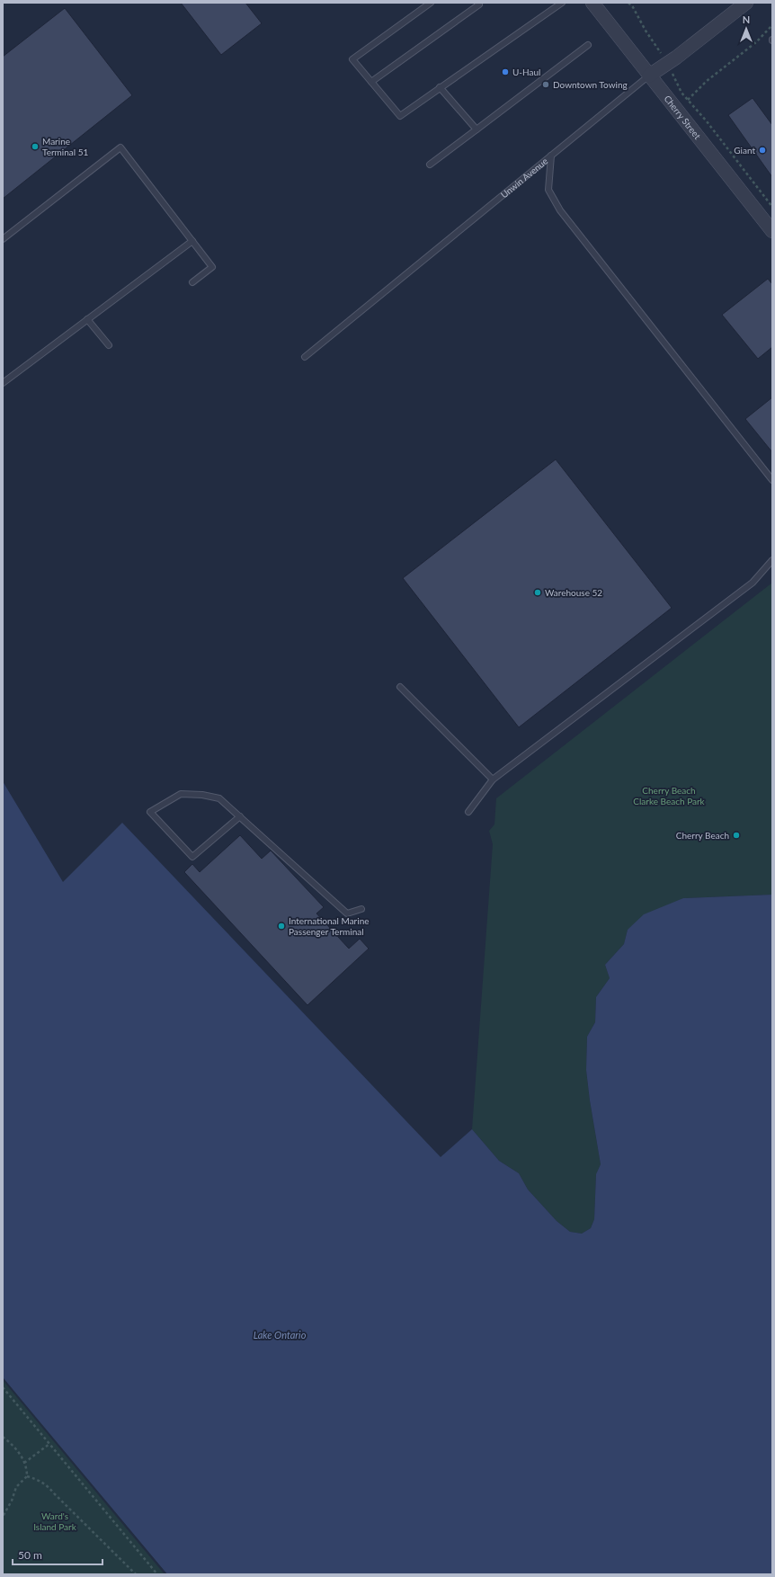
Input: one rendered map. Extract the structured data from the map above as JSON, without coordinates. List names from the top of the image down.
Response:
{
  "streets": {
    "street": ["Cherry Street", "Unwin Avenue"]
  },
  "crossings": [
    ["Cherry Street", "Unwin Avenue"]
  ],
  "water": ["Lake Ontario"],
  "parks": ["Cherry Beach Clarke Beach Park", "Ward's Island Park"],
  "places": [
    "U-Haul",
    "Downtown Towing",
    "Marine Terminal 51",
    "Giant",
    "Warehouse 52",
    "Cherry Beach",
    "International Marine Passenger Terminal"
  ],
  "scale_bar": "50 m",
  "north": "top"
}
